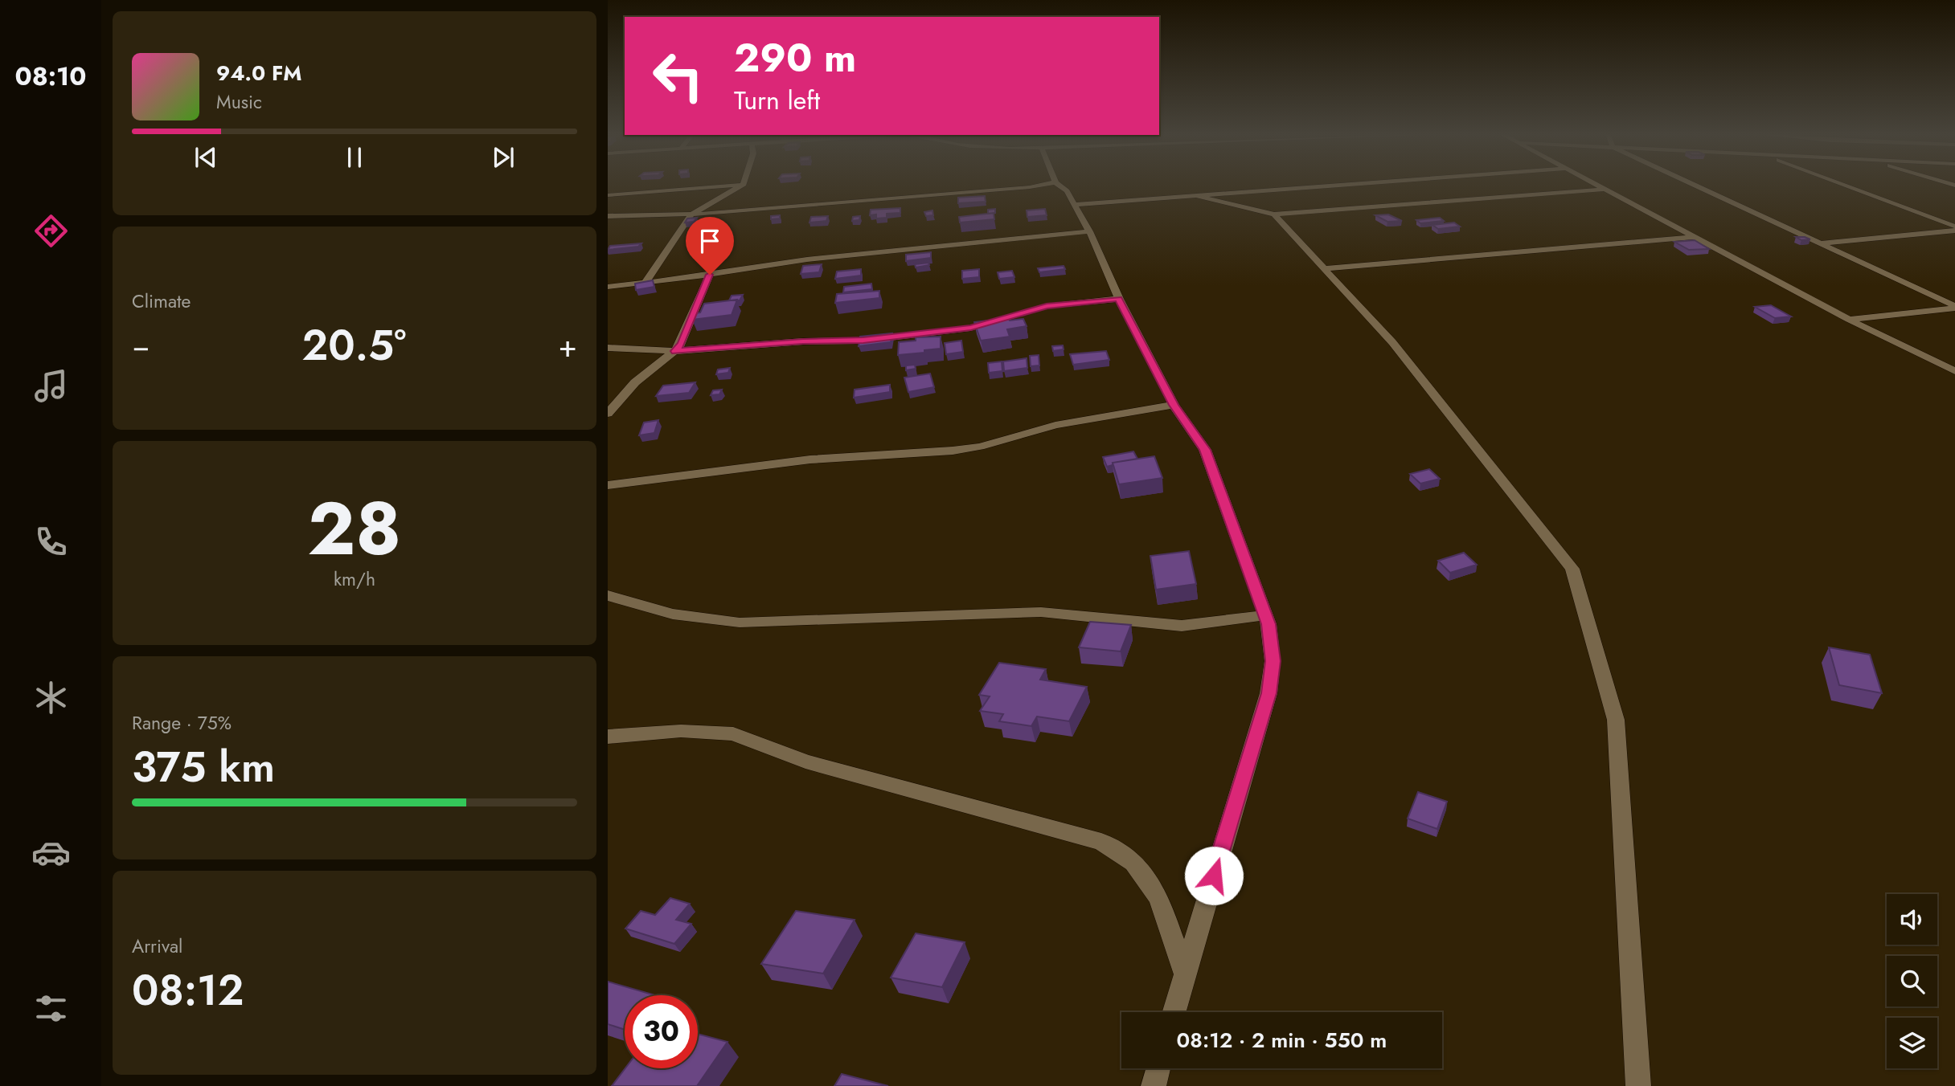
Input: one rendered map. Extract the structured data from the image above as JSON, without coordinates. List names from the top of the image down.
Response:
{
  "page": {
    "tabs": "08:10",
    "turn": ["290 m", "Turn left"],
    "song": ["94.0 FM", "Music"],
    "tile": [
      "Climate",
      ["28", "km/h"],
      ["Range · 75%", "375 km"],
      ["Arrival", "08:12"]
    ],
    "heat": ["−", "20.5°", "+"],
    "limit": "30",
    "trip": "08:12 · 2 min · 550 m"
  }
}
